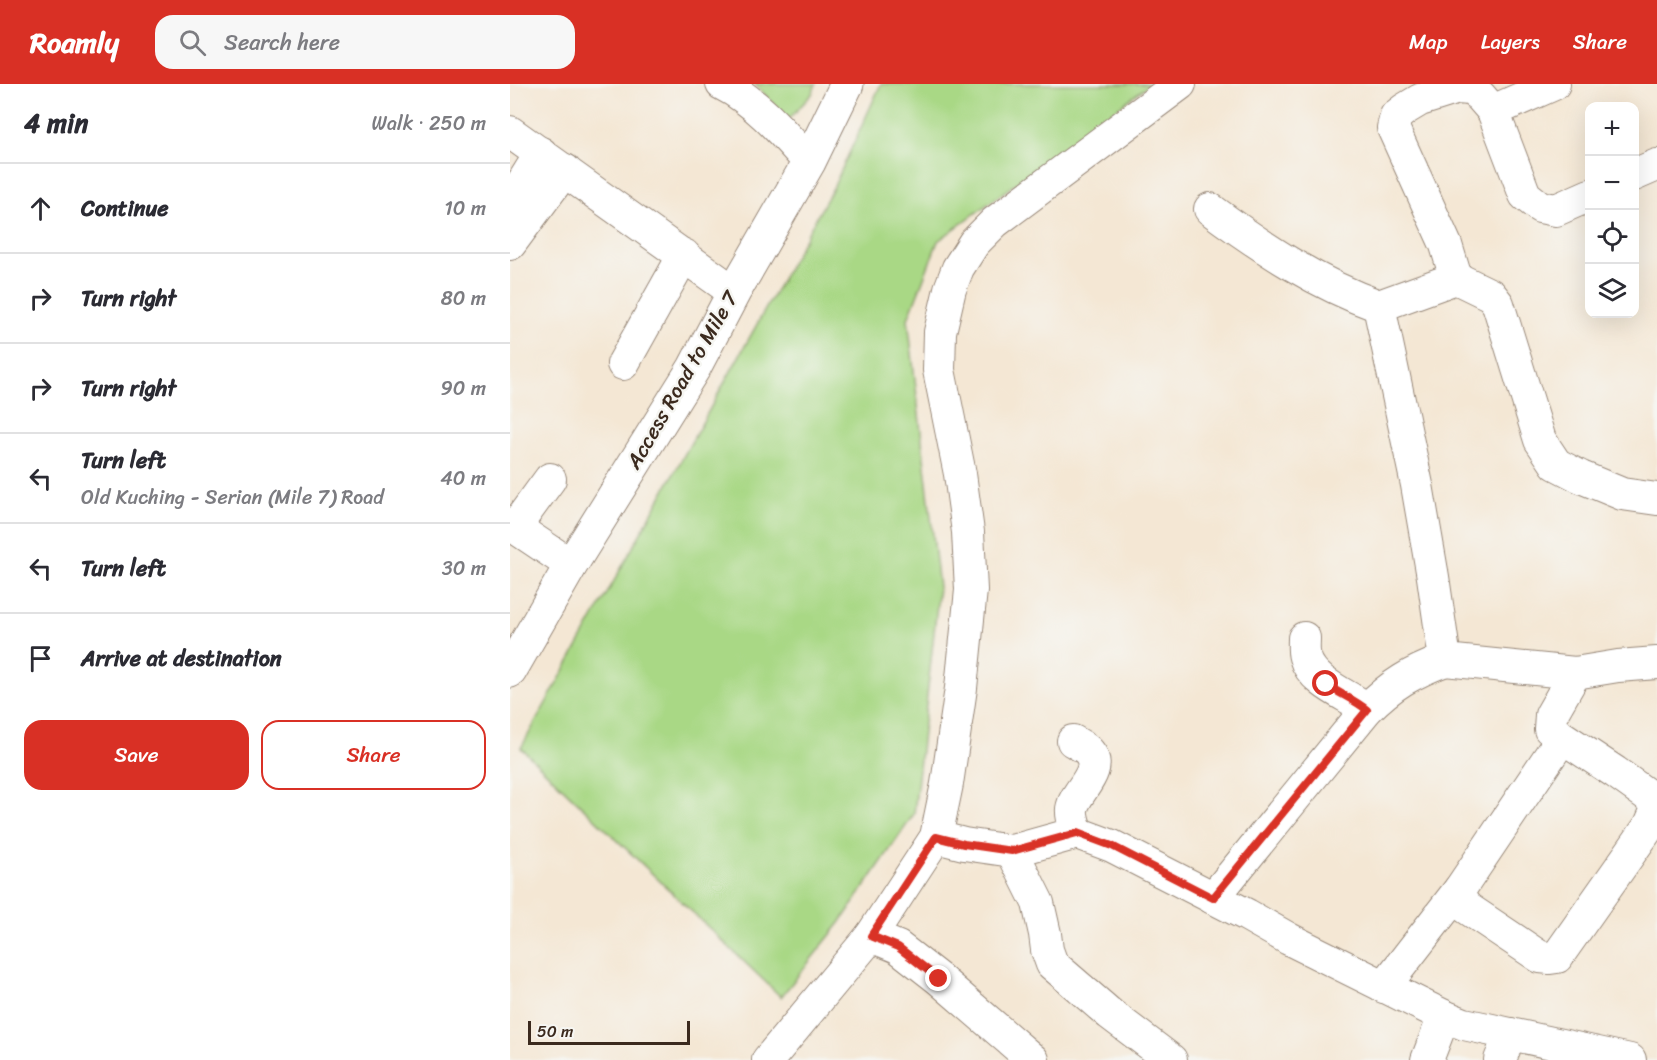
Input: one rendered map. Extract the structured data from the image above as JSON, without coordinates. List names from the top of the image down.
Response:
{
  "streets": {
    "main road": ["Access Road to Mile 7"]
  },
  "scale_bar": "50 m",
  "page": {
    "header": "Roamly",
    "search": "Search here",
    "nav": ["Map", "Layers", "Share"],
    "heading": ["4 min", "Walk · 250 m"],
    "map_buttons": ["+", "−"],
    "list": [
      ["Continue", "10 m"],
      ["Turn right", "80 m"],
      ["Turn right", "90 m"],
      ["Turn left", "Old Kuching - Serian (Mile 7) Road", "40 m"],
      ["Turn left", "30 m"],
      "Arrive at destination"
    ],
    "buttons": ["Save", "Share"],
    "scale": "50 m"
  }
}
